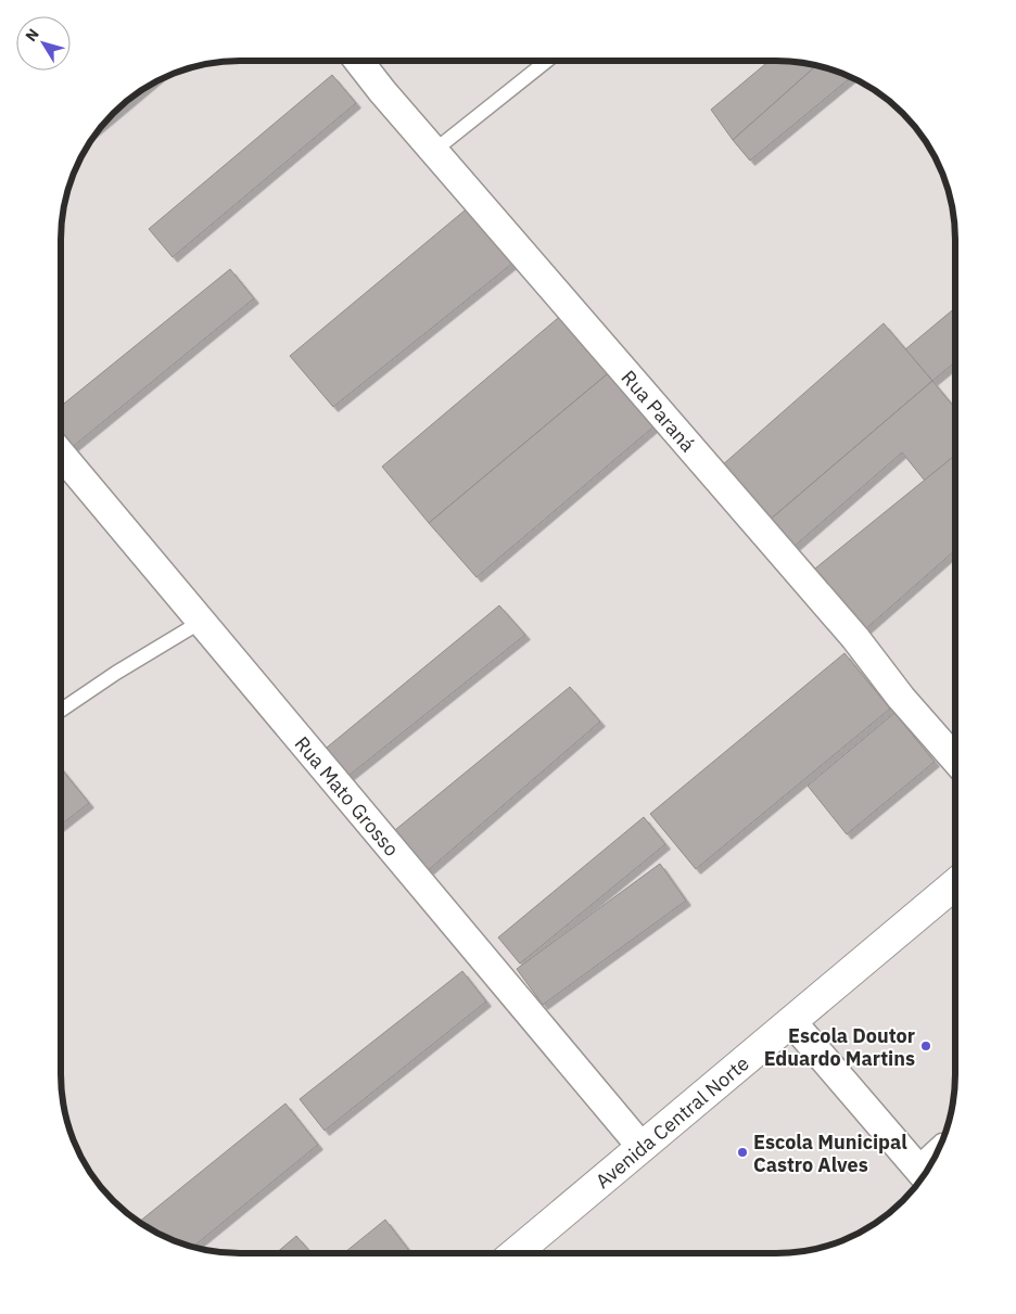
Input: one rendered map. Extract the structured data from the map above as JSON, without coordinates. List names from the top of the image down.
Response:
{
  "streets": {
    "main road": ["Avenida Central Norte"],
    "street": ["Rua Paraná", "Rua Mato Grosso"]
  },
  "crossings": [
    ["Rua Mato Grosso", "Avenida Central Norte"]
  ],
  "places": ["Escola Doutor Eduardo Martins", "Escola Municipal Castro Alves"],
  "north": "top left"
}
